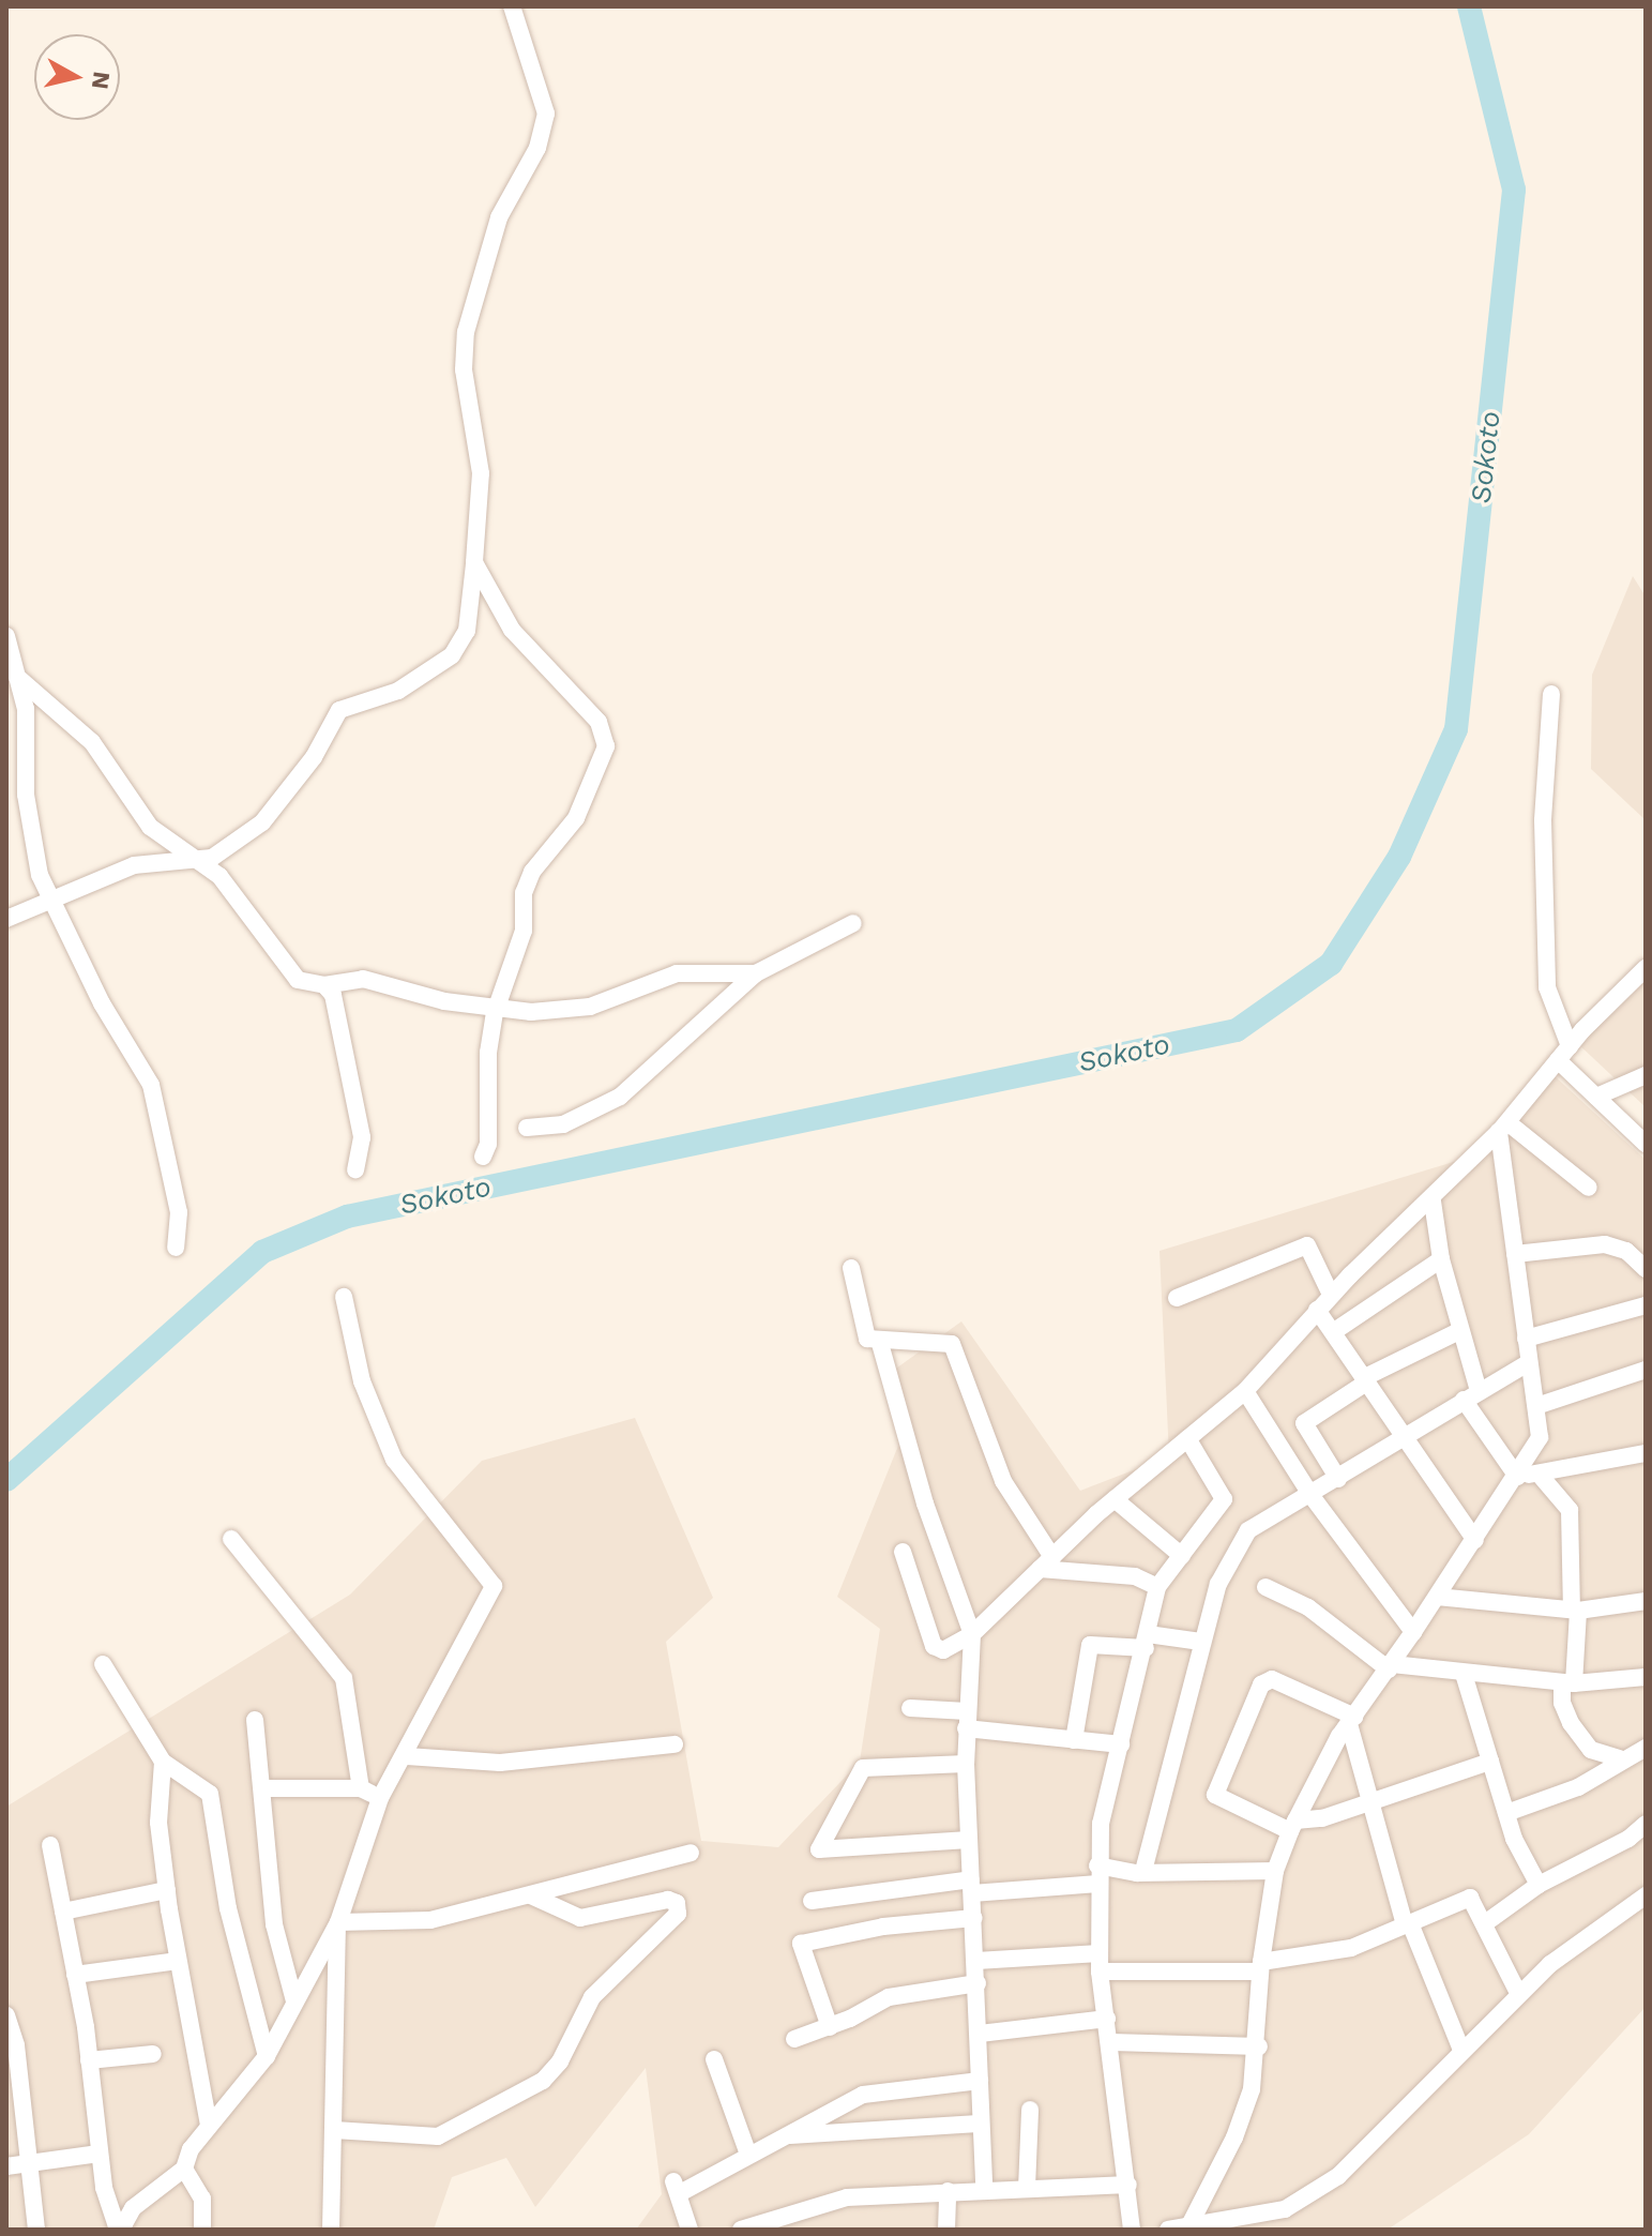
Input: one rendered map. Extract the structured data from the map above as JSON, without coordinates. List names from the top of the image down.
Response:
{
  "water": ["Sokoto"],
  "north": "right"
}
